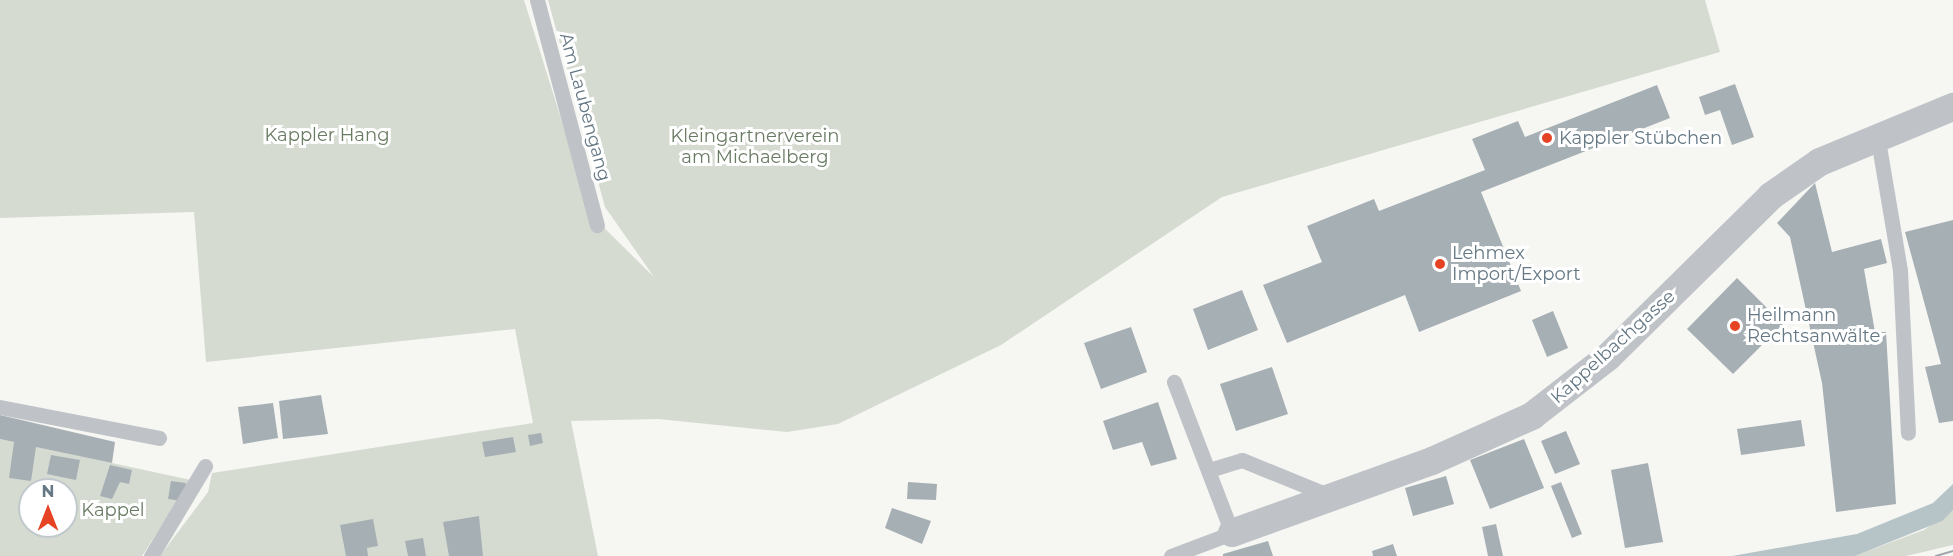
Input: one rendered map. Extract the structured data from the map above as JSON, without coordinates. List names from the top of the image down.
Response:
{
  "streets": {
    "street": ["Kappelbachgasse"],
    "lane": ["Am Laubengang"]
  },
  "parks": ["Kappler Hang", "Kleingartnerverein am Michaelberg", "Kappel"],
  "places": ["Kappler Stübchen", "Lehmex Import/Export", "Heilmann Rechtsanwälte"],
  "north": "top"
}
